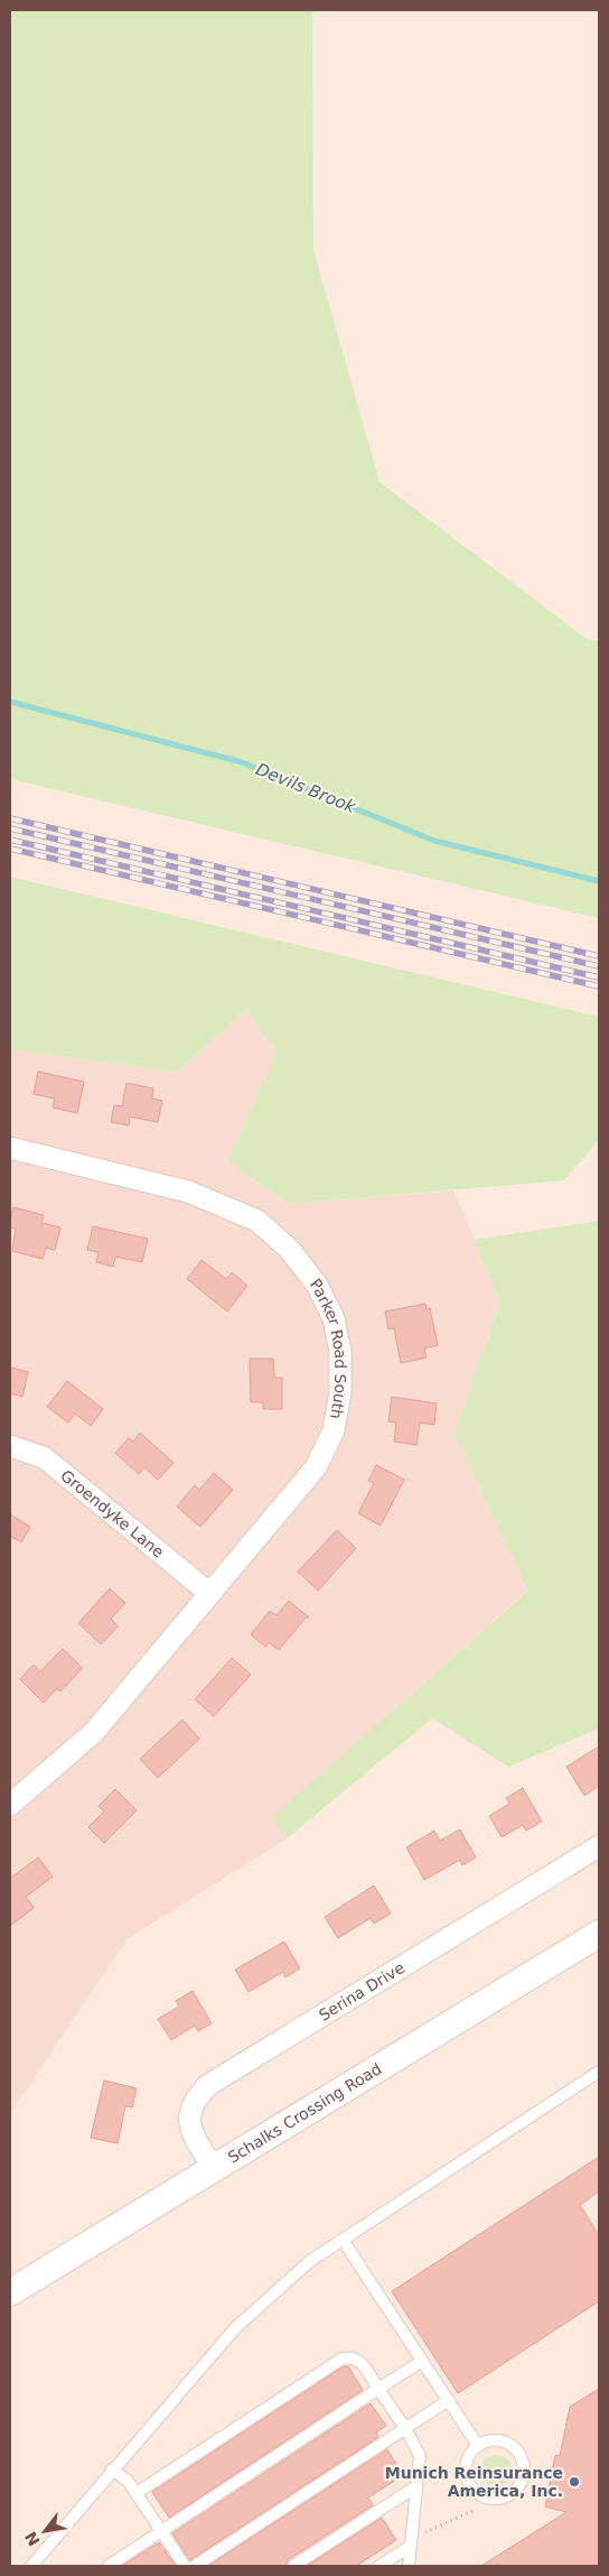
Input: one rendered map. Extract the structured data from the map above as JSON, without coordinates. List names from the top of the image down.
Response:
{
  "streets": {
    "street": [
      "Parker Road South",
      "Groendyke Lane",
      "Serina Drive",
      "Schalks Crossing Road"
    ]
  },
  "crossings": [
    ["Parker Road South", "Groendyke Lane"],
    ["Serina Drive", "Schalks Crossing Road"]
  ],
  "water": ["Devils Brook"],
  "places": ["Munich Reinsurance America, Inc."],
  "north": "bottom left"
}
